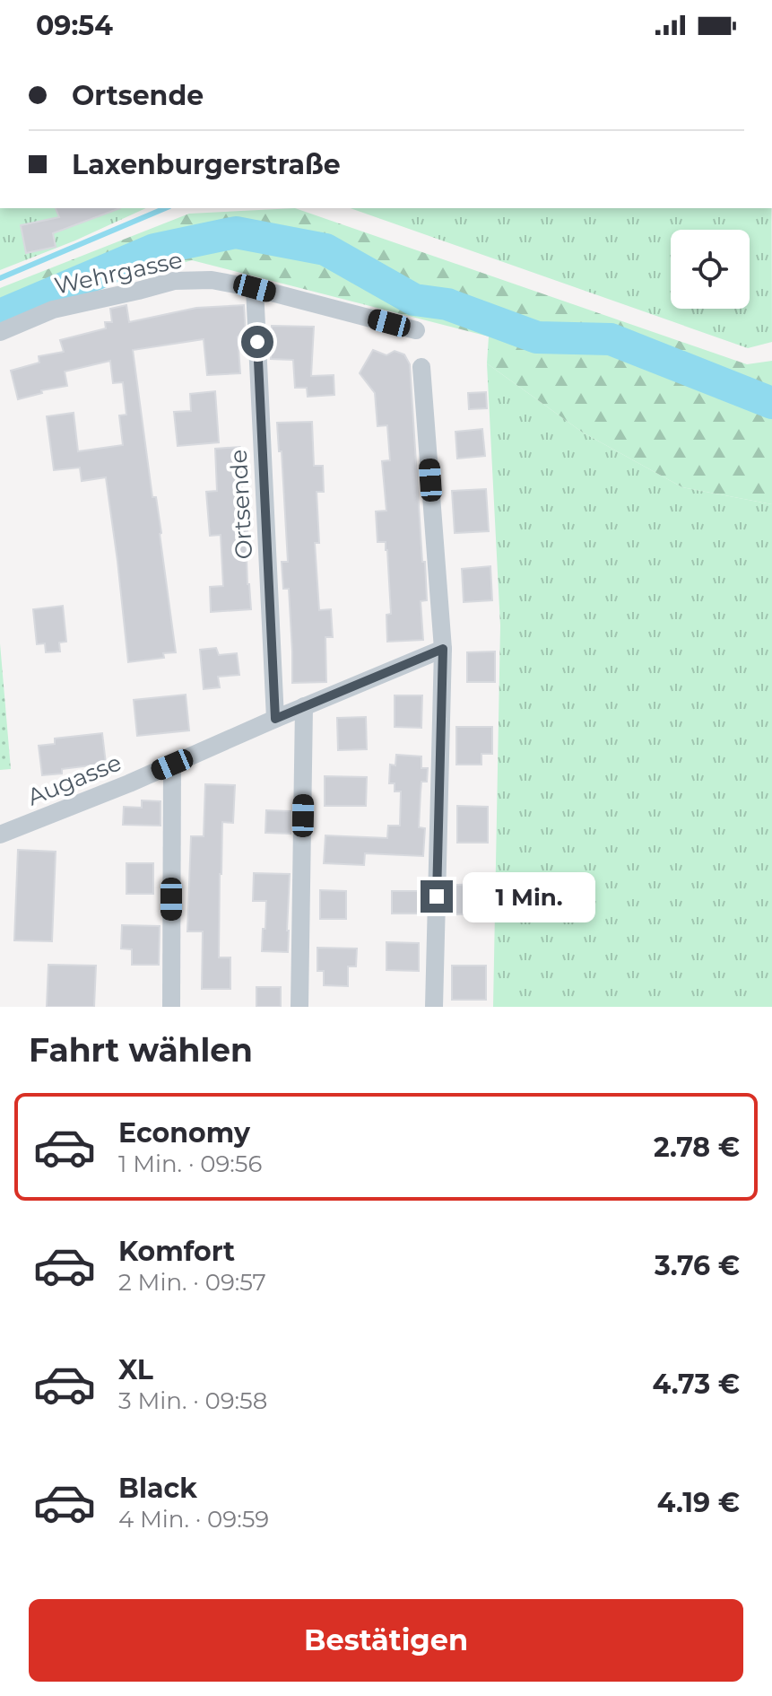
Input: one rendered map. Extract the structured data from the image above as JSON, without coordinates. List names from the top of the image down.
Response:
{
  "streets": {
    "street": ["Wehrgasse", "Ortsende", "Augasse"]
  },
  "crossings": [
    ["Wehrgasse", "Ortsende"],
    ["Ortsende", "Augasse"]
  ],
  "page": {
    "status": "09:54",
    "banner": ["Ortsende", "Laxenburgerstraße"],
    "bubble": "1 Min.",
    "heading": "Fahrt wählen",
    "list": [
      {
        "name": "Economy",
        "note": "1 Min. · 09:56",
        "value": "2.78 €"
      },
      {
        "name": "Komfort",
        "note": "2 Min. · 09:57",
        "value": "3.76 €"
      },
      {
        "name": "XL",
        "note": "3 Min. · 09:58",
        "value": "4.73 €"
      },
      {
        "name": "Black",
        "note": "4 Min. · 09:59",
        "value": "4.19 €"
      }
    ],
    "buttons": "Bestätigen"
  }
}
